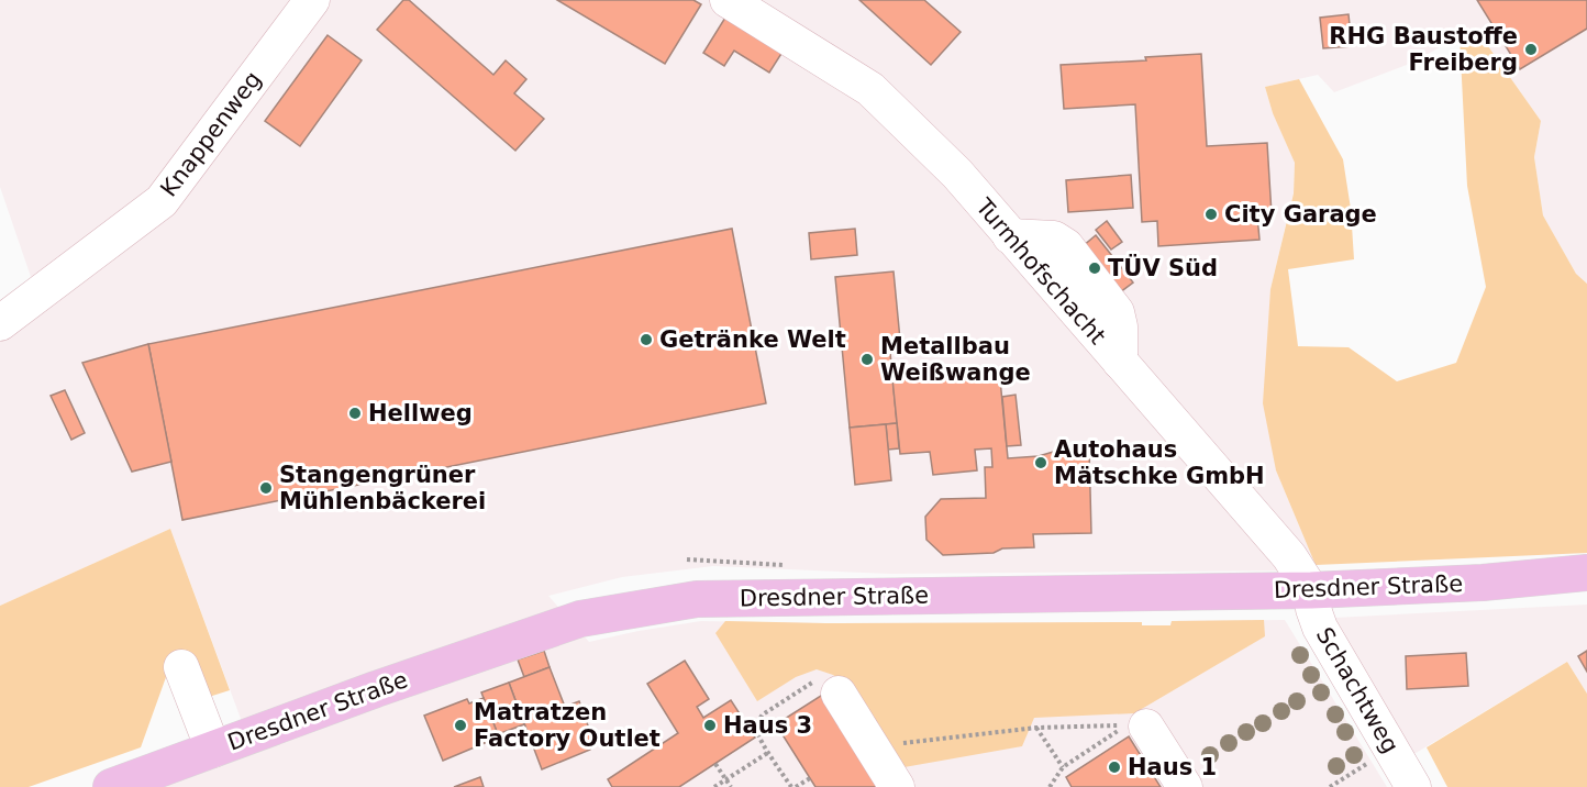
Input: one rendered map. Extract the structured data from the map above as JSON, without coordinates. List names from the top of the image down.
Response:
{
  "streets": {
    "main road": ["Dresdner Straße"],
    "street": ["Knappenweg", "Turmhofschacht", "Schachtweg"]
  },
  "crossings": [
    ["Turmhofschacht", "Dresdner Straße"],
    ["Turmhofschacht", "Schachtweg"],
    ["Dresdner Straße", "Schachtweg"]
  ],
  "places": [
    "RHG Baustoffe Freiberg",
    "City Garage",
    "TÜV Süd",
    "Getränke Welt",
    "Metallbau Weißwange",
    "Hellweg",
    "Autohaus Mätschke GmbH",
    "Stangengrüner Mühlenbäckerei",
    "Matratzen Factory Outlet",
    "Haus 3",
    "Haus 1"
  ]
}
